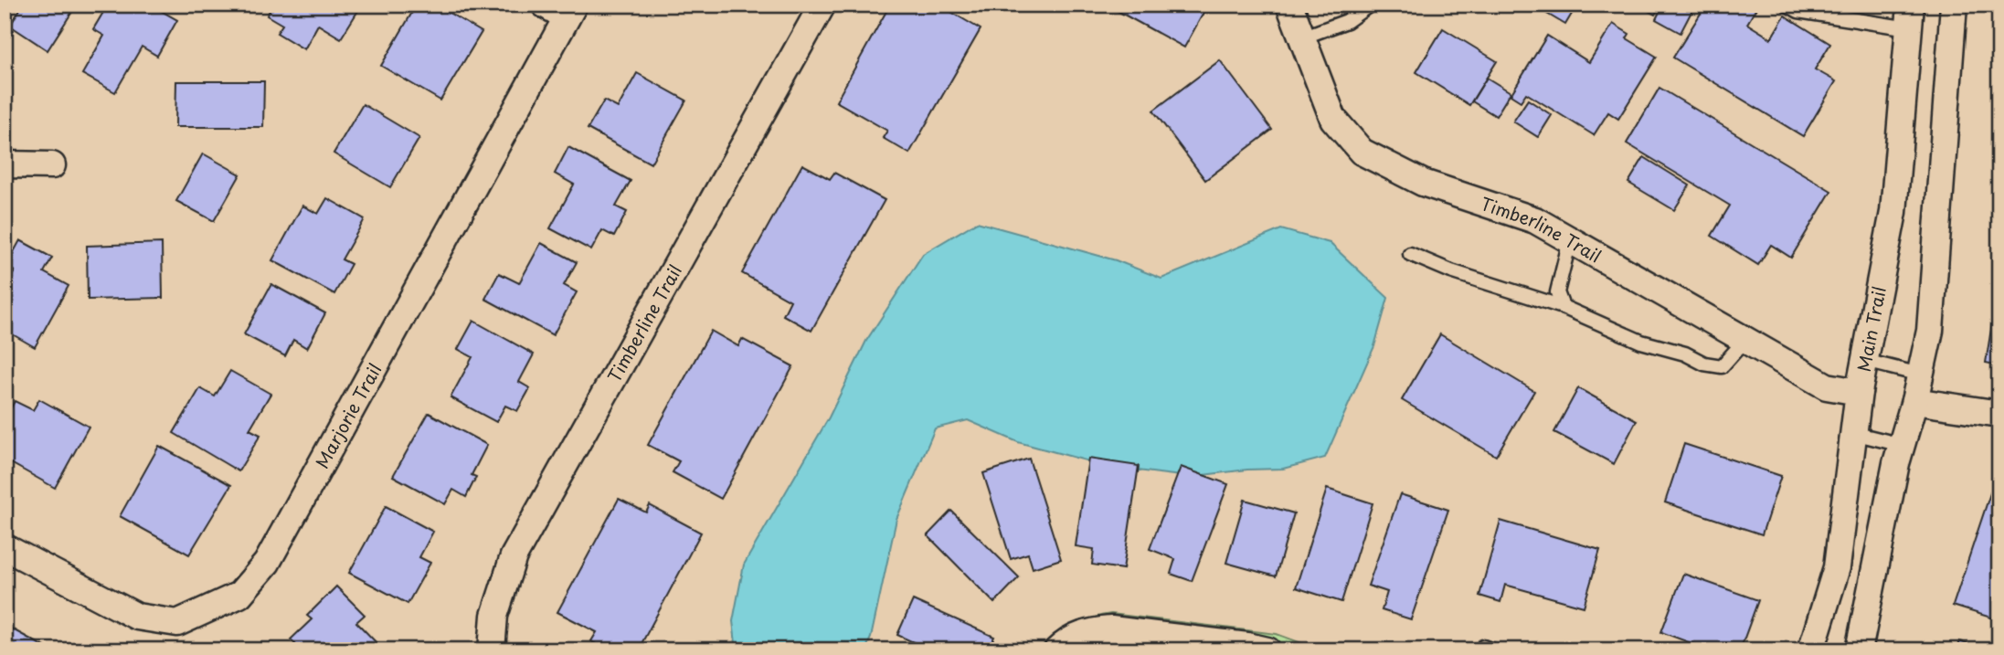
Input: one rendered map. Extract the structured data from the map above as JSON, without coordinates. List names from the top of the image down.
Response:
{
  "streets": {
    "street": ["Timberline Trail", "Main Trail", "Marjorie Trail"]
  },
  "crossings": [
    ["Timberline Trail", "Main Trail"]
  ]
}
